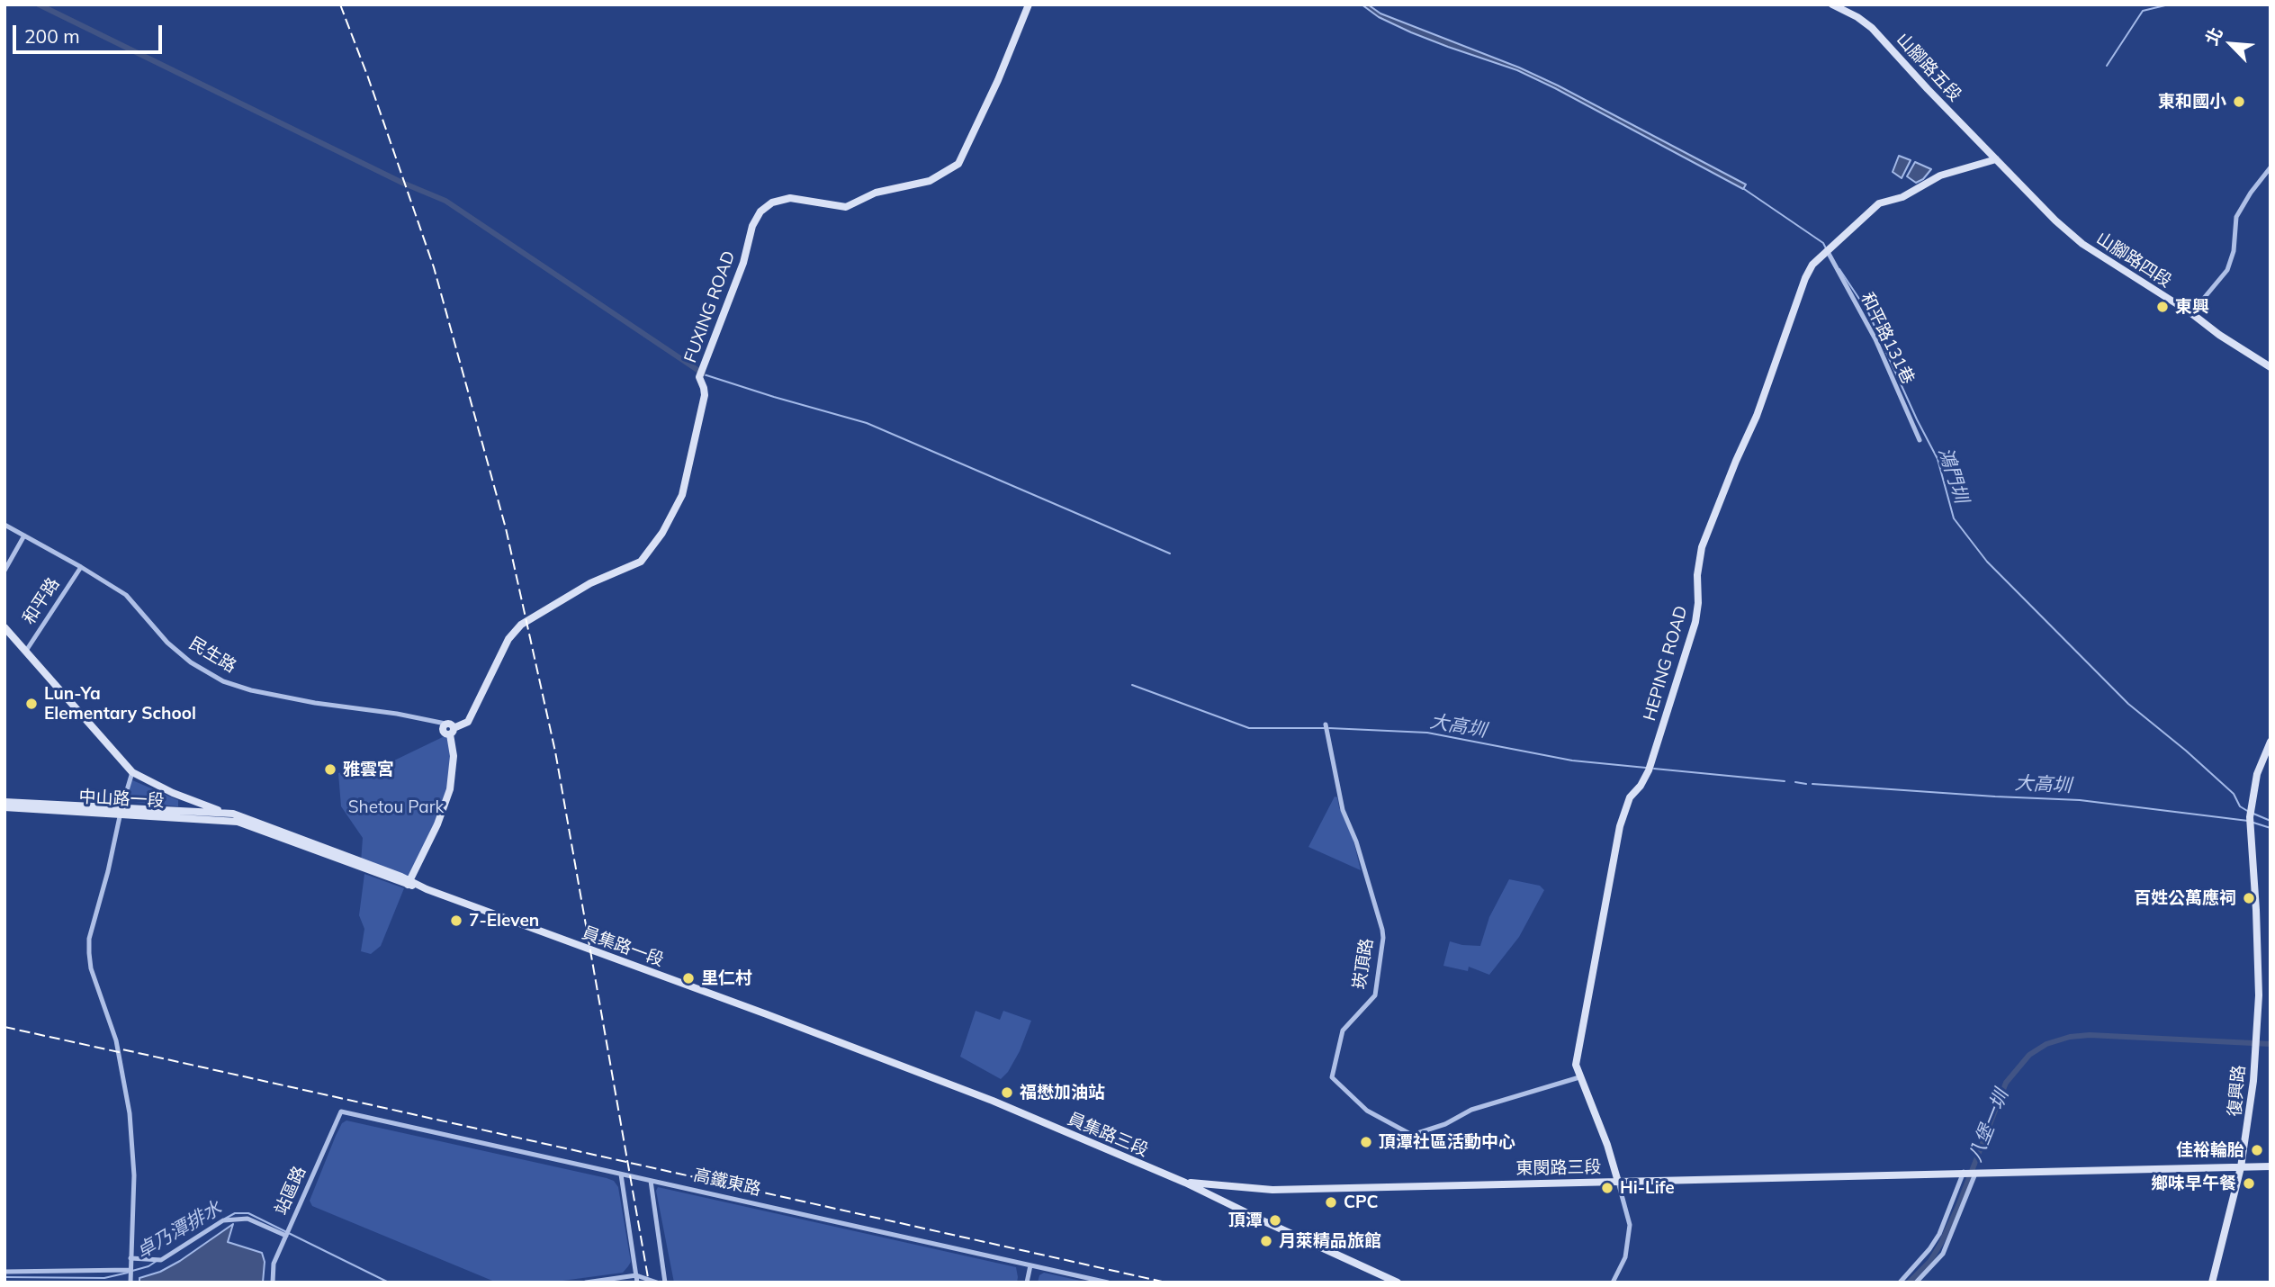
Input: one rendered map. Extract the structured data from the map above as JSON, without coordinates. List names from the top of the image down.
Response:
{
  "streets": {
    "street": [
      "山腳路五段",
      "山腳路四段",
      "FUXING ROAD",
      "和平路131巷",
      "和平路",
      "民生路",
      "HEPING ROAD",
      "中山路一段",
      "員集路一段",
      "崁頂路",
      "復興路",
      "員集路三段",
      "東閔路三段",
      "高鐵東路",
      "站區路"
    ]
  },
  "crossings": [
    ["山腳路五段", "山腳路四段"],
    ["山腳路五段", "HEPING ROAD"],
    ["山腳路四段", "HEPING ROAD"],
    ["和平路131巷", "HEPING ROAD"],
    ["和平路", "民生路"],
    ["和平路", "員集路一段"],
    ["HEPING ROAD", "崁頂路"],
    ["HEPING ROAD", "東閔路三段"],
    ["中山路一段", "員集路一段"],
    ["員集路一段", "員集路三段"],
    ["復興路", "東閔路三段"],
    ["員集路三段", "東閔路三段"],
    ["高鐵東路", "站區路"]
  ],
  "water": [
    "鴻門圳",
    "大高圳",
    "八堡一圳",
    "卓乃潭排水"
  ],
  "parks": ["Shetou Park"],
  "places": [
    "東和國小",
    "東興",
    "Lun-Ya Elementary School",
    "雅雲宮",
    "百姓公萬應祠",
    "7-Eleven",
    "里仁村",
    "福懋加油站",
    "頂潭社區活動中心",
    "佳裕輪胎",
    "鄉味早午餐",
    "Hi-Life",
    "CPC",
    "頂潭",
    "月萊精品旅館"
  ],
  "scale_bar": "200 m",
  "north": "top left"
}
